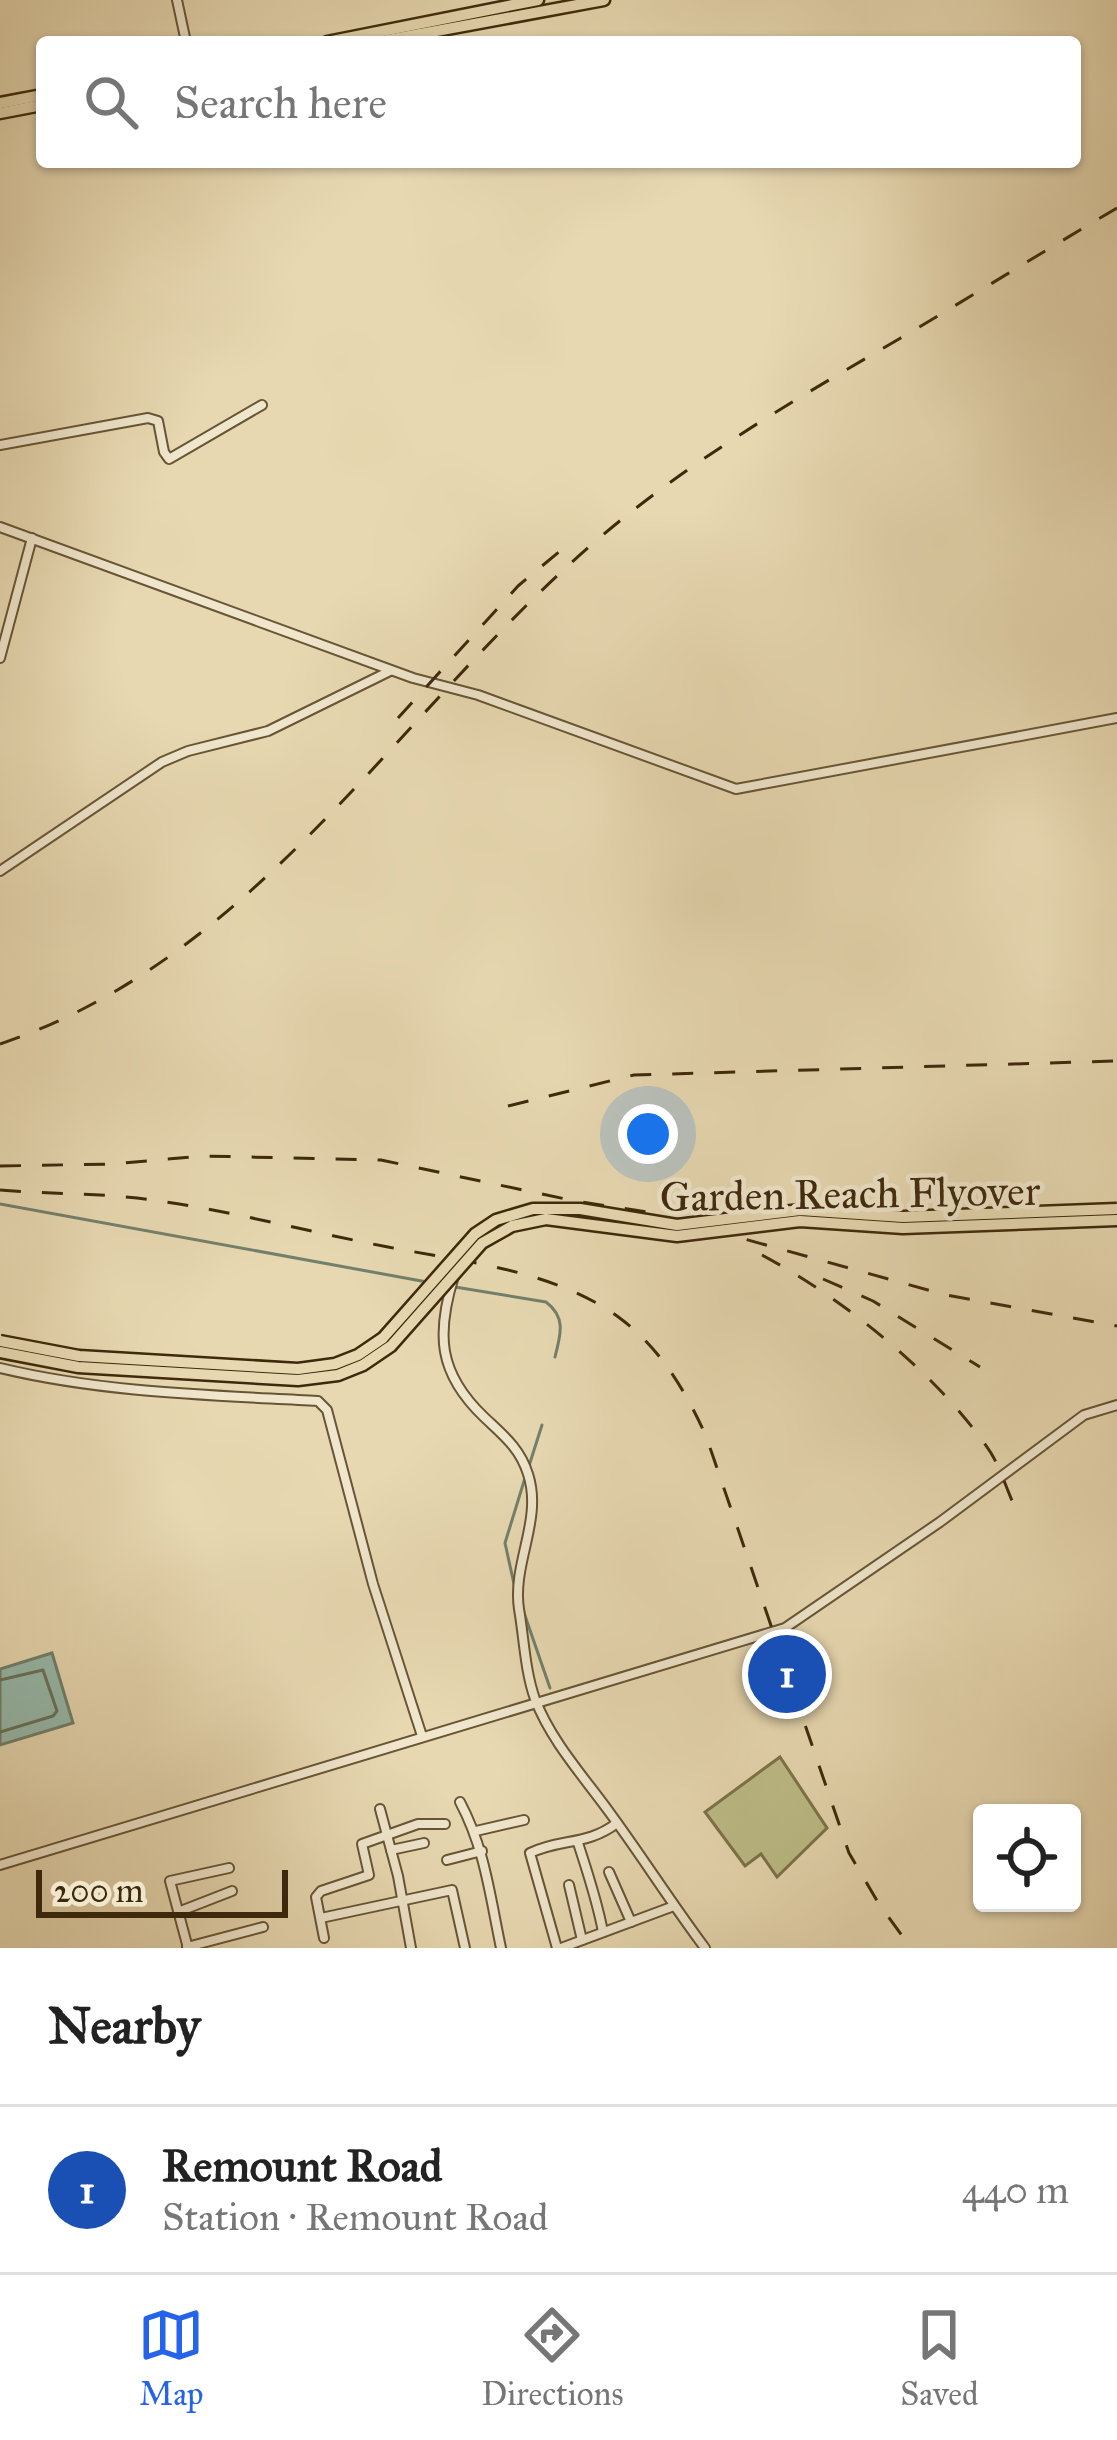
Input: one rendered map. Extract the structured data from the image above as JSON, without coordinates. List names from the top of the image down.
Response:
{
  "streets": {
    "main road": ["Garden Reach Flyover"]
  },
  "scale_bar": "200 m",
  "page": {
    "search": "Search here",
    "pins": "1",
    "scale": "200 m",
    "heading": "Nearby",
    "list": [
      {
        "mark": "1",
        "name": "Remount Road",
        "note": "Station · Remount Road",
        "value": "440 m"
      }
    ],
    "nav": ["Map", "Directions", "Saved"]
  }
}
